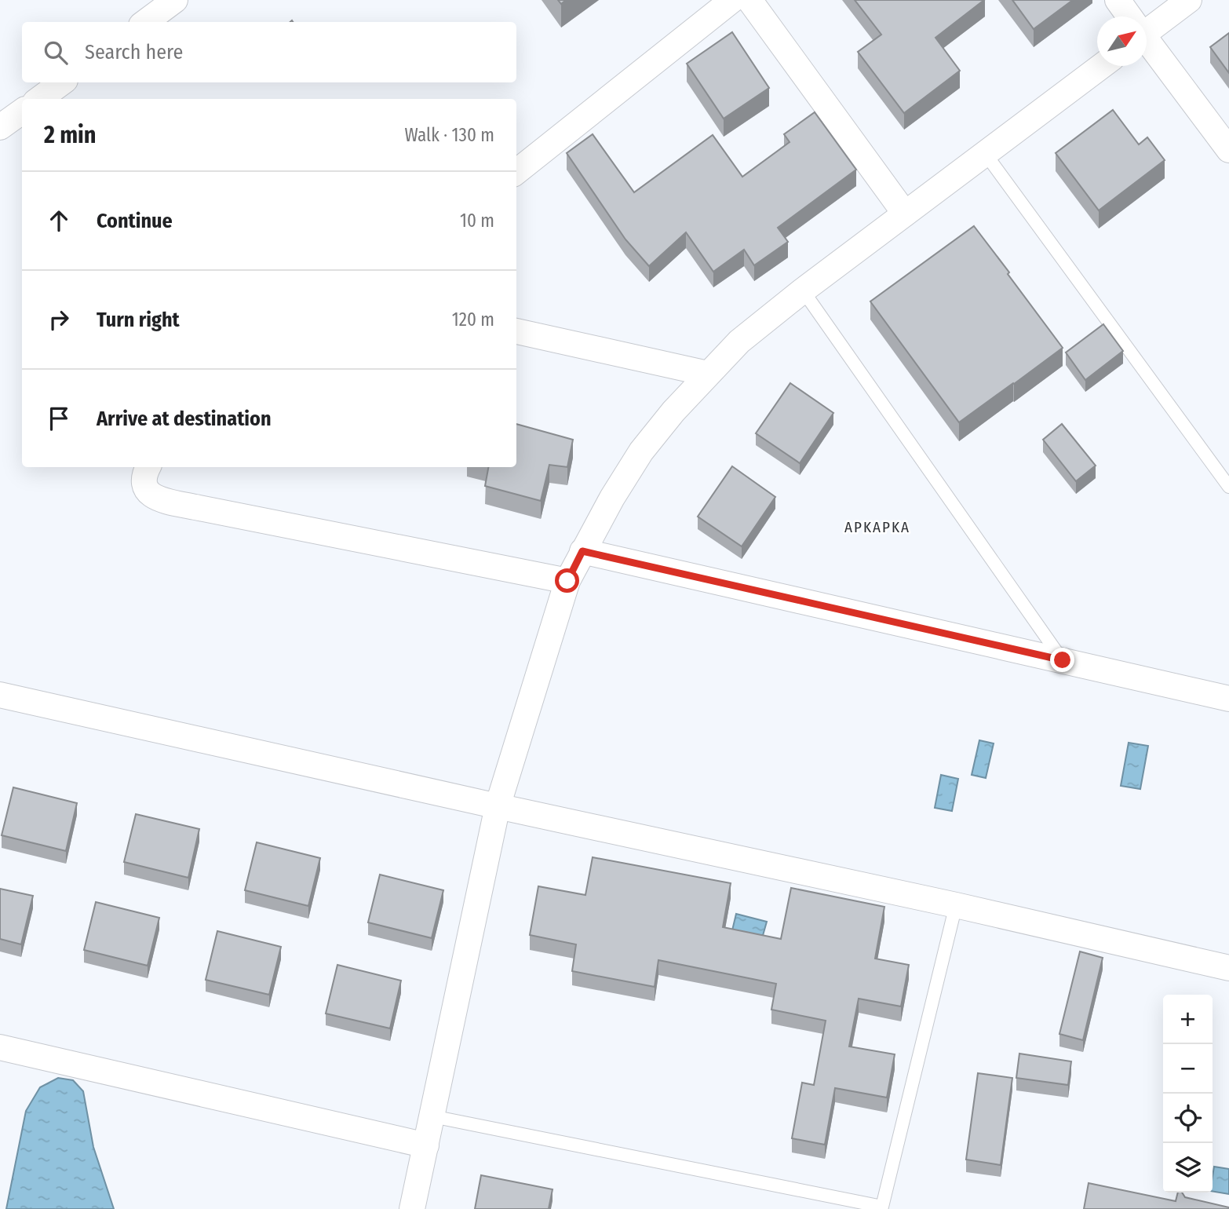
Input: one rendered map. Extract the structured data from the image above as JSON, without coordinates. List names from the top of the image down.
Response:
{
  "districts": ["APKAPKA"],
  "north": "top right",
  "page": {
    "search": "Search here",
    "heading": ["2 min", "Walk · 130 m"],
    "list": [
      ["Continue", "10 m"],
      ["Turn right", "120 m"],
      "Arrive at destination"
    ],
    "map_buttons": ["+", "−"]
  }
}
